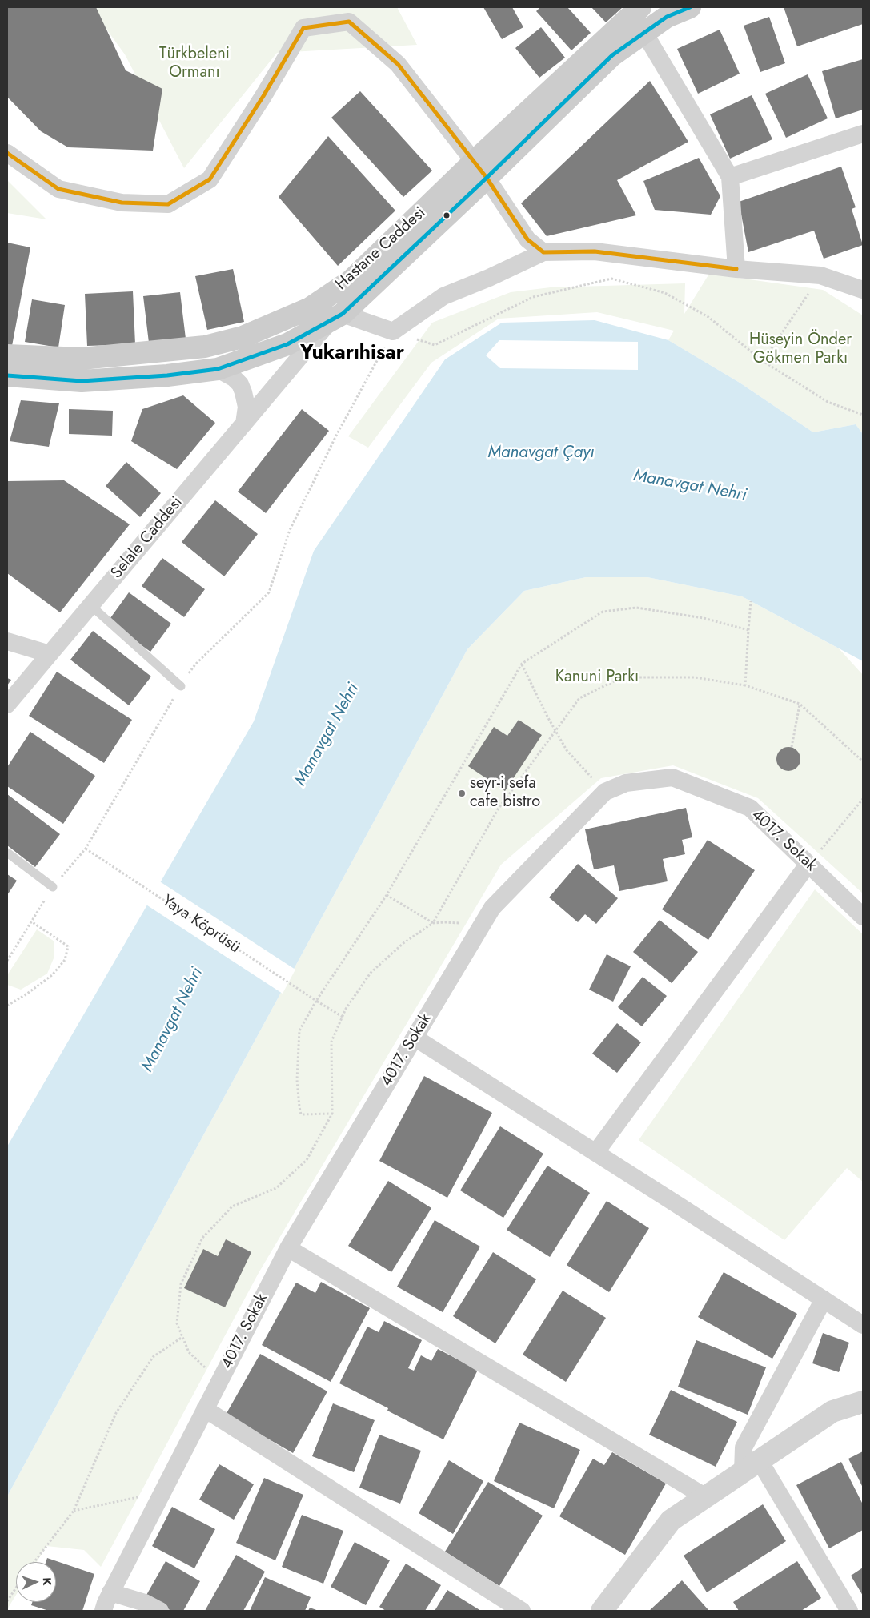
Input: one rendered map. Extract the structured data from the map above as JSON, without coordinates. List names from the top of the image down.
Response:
{
  "streets": {
    "main road": ["Hastane Caddesi"],
    "street": ["Selale Caddesi", "4017. Sokak"],
    "path": ["Yaya Köprüsü"]
  },
  "crossings": [
    ["Hastane Caddesi", "Selale Caddesi"]
  ],
  "districts": ["Yukarıhisar"],
  "water": ["Manavgat Çayı", "Manavgat Nehri"],
  "parks": ["Türkbeleni Ormanı", "Hüseyin Önder Gökmen Parkı", "Kanuni Parkı"],
  "places": ["seyr-i sefa cafe bistro"],
  "north": "right"
}
